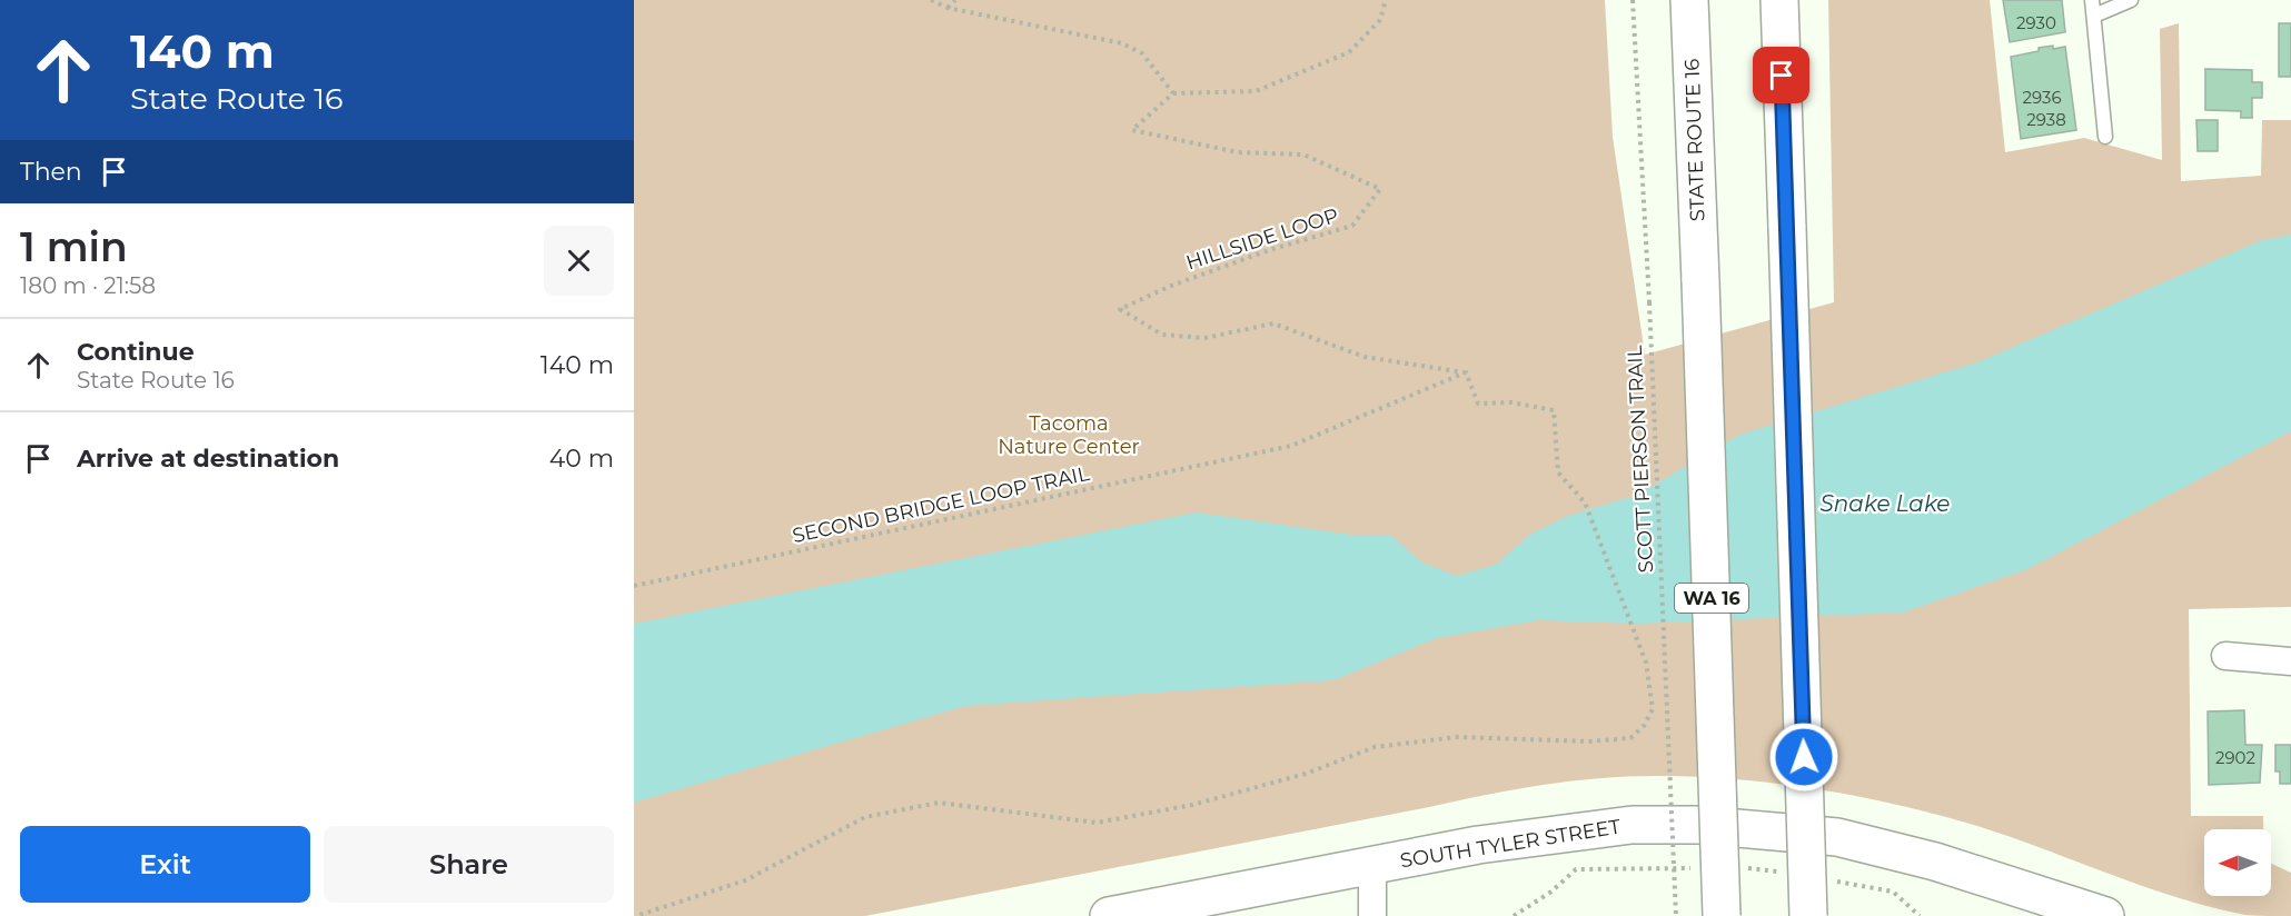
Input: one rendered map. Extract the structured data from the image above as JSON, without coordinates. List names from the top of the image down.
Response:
{
  "streets": {
    "main road": ["STATE ROUTE 16", "WA 16", "SOUTH TYLER STREET"],
    "path": ["HILLSIDE LOOP", "SCOTT PIERSON TRAIL", "SECOND BRIDGE LOOP TRAIL"]
  },
  "crossings": [
    ["HILLSIDE LOOP", "SECOND BRIDGE LOOP TRAIL"]
  ],
  "water": ["Snake Lake"],
  "parks": ["Tacoma Nature Center"],
  "house_numbers": [
    "2930",
    "2936",
    "2938",
    "2902"
  ],
  "north": "left",
  "page": {
    "turn": ["140 m", "State Route 16"],
    "then": "Then",
    "heading": ["1 min", "180 m · 21:58"],
    "list": [
      {
        "name": "Continue",
        "note": "State Route 16",
        "value": "140 m"
      },
      {
        "name": "Arrive at destination",
        "value": "40 m"
      }
    ],
    "buttons": ["Exit", "Share"]
  }
}
